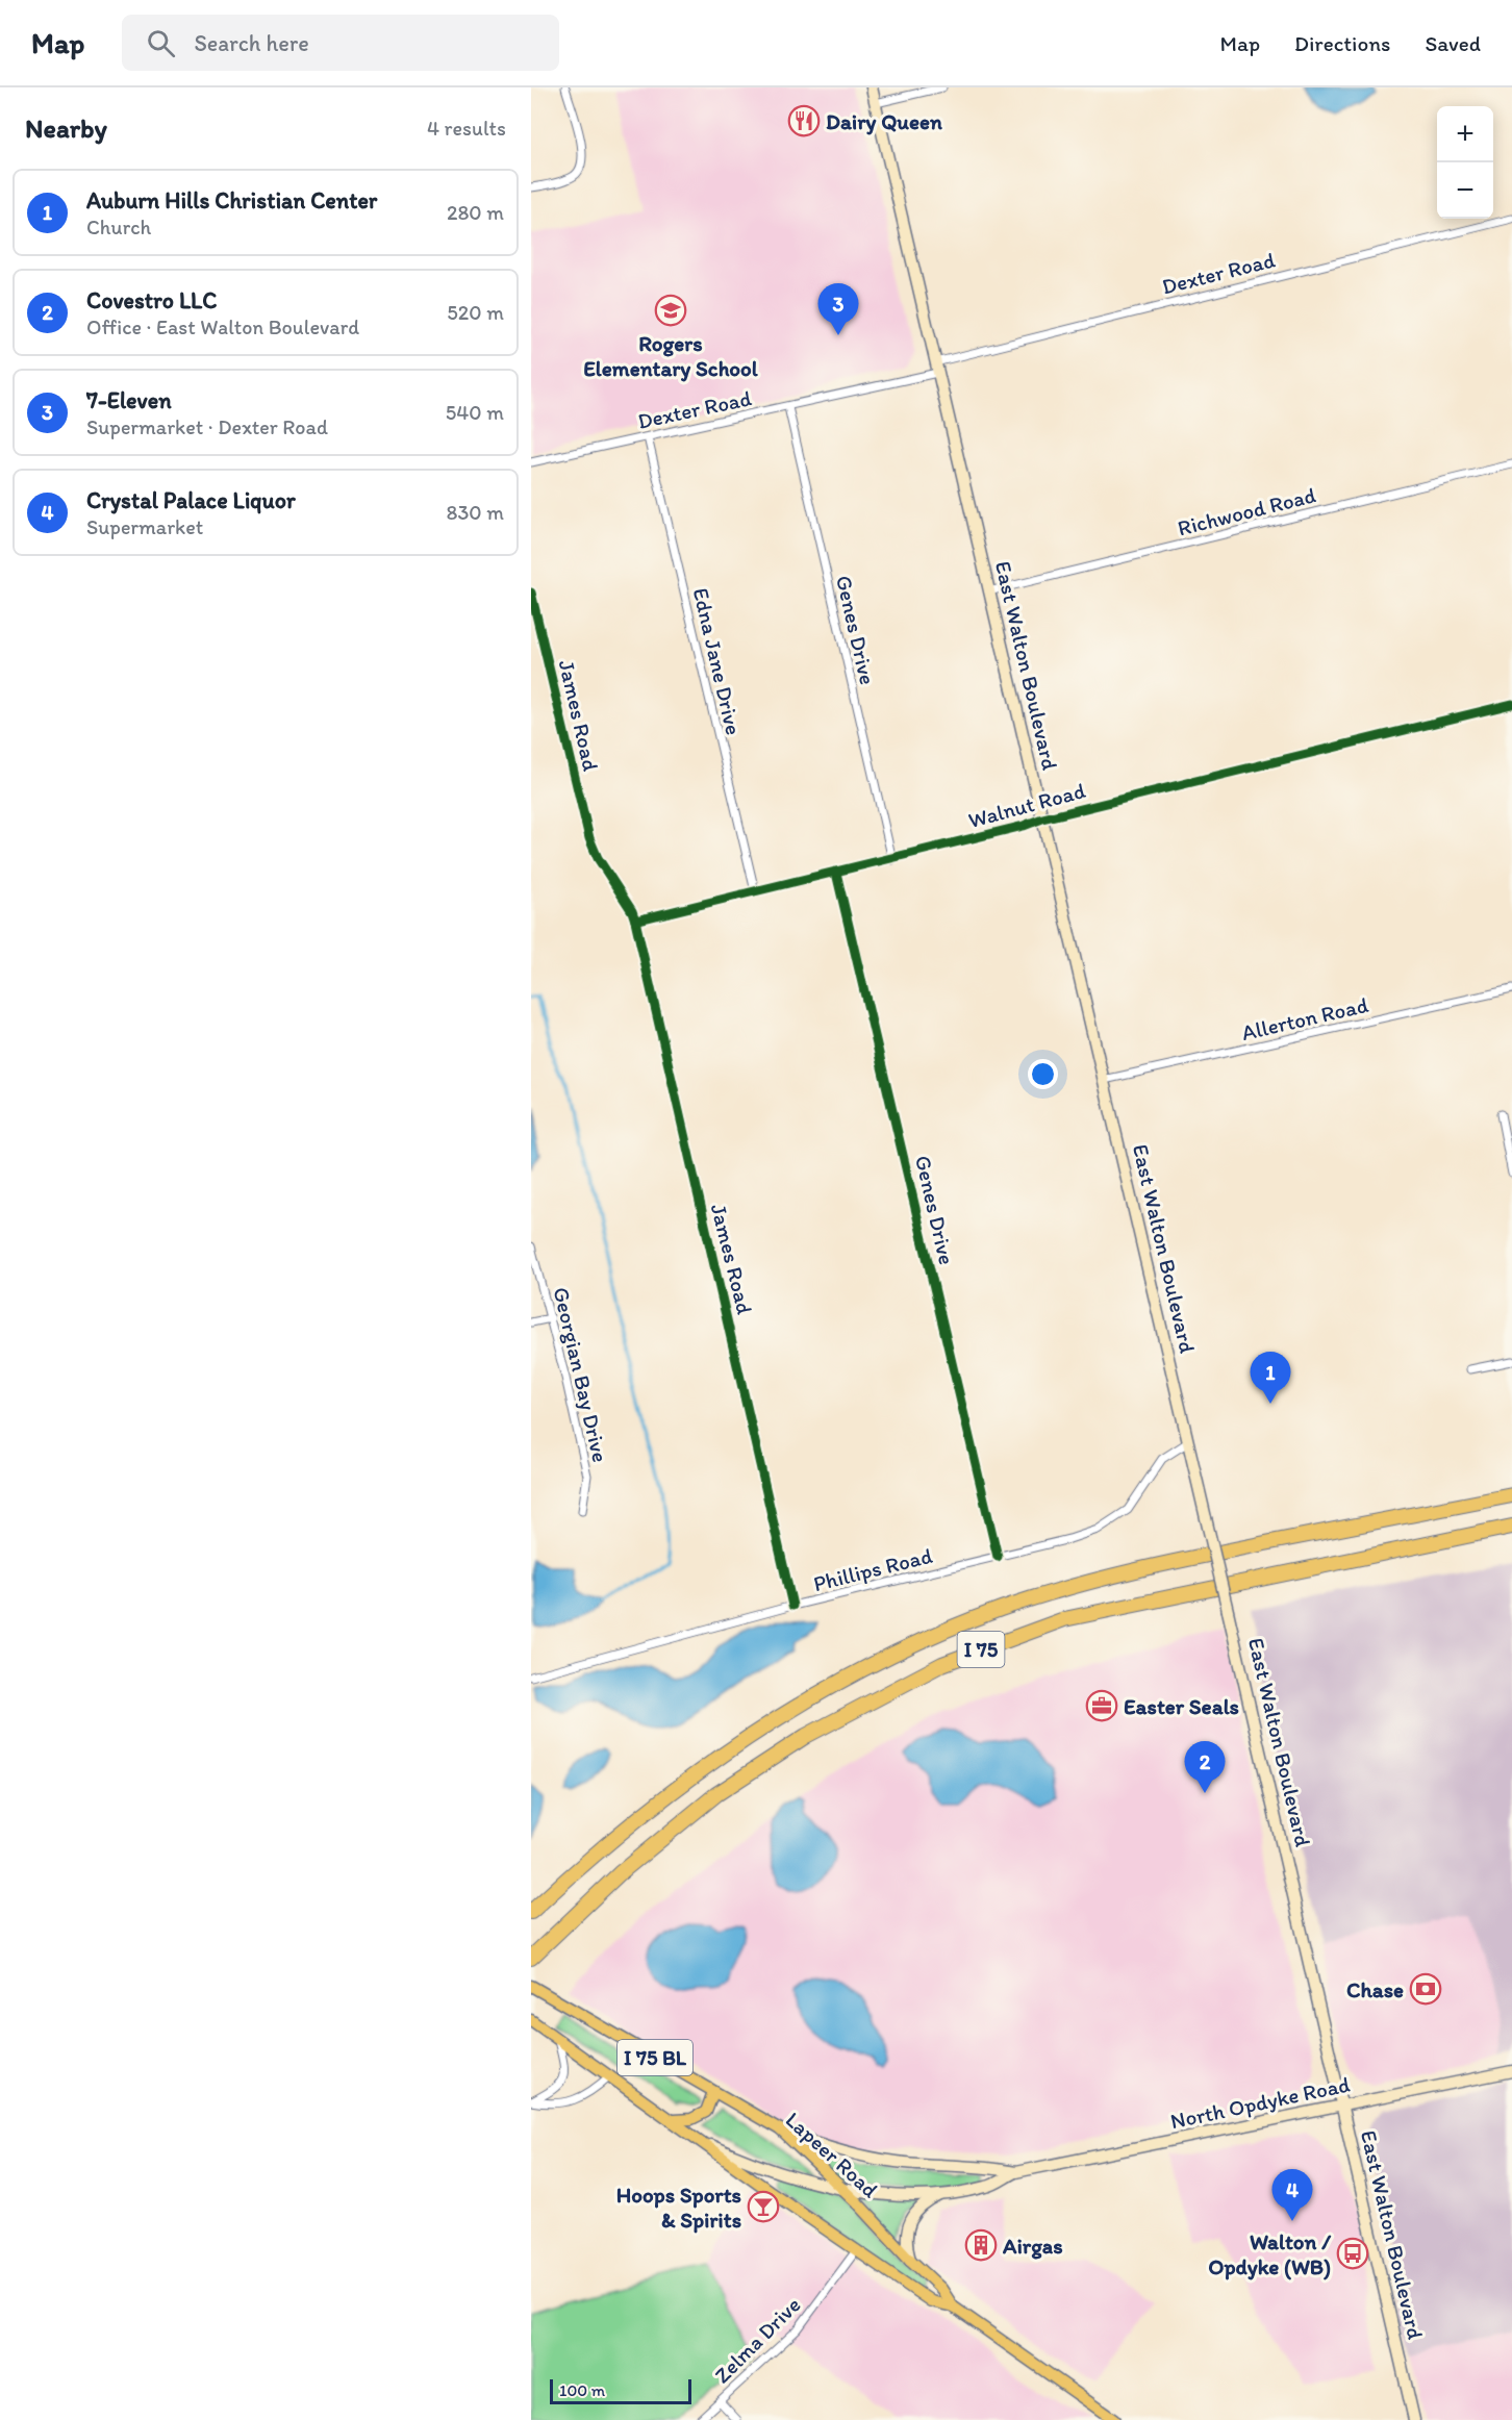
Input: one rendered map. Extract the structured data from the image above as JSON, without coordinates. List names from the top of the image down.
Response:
{
  "streets": {
    "highway": ["I 75"],
    "main road": [
      "East Walton Boulevard",
      "I 75 BL",
      "North Opdyke Road",
      "Lapeer Road"
    ],
    "street": [
      "Dexter Road",
      "Richwood Road",
      "Genes Drive",
      "Edna Jane Drive",
      "James Road",
      "Walnut Road",
      "Allerton Road",
      "Georgian Bay Drive",
      "Phillips Road",
      "Zelma Drive"
    ]
  },
  "crossings": [
    ["Dexter Road", "Genes Drive"],
    ["Dexter Road", "Edna Jane Drive"],
    ["Dexter Road", "East Walton Boulevard"],
    ["Richwood Road", "East Walton Boulevard"],
    ["Genes Drive", "Walnut Road"],
    ["Genes Drive", "Phillips Road"],
    ["Edna Jane Drive", "Walnut Road"],
    ["East Walton Boulevard", "Walnut Road"],
    ["East Walton Boulevard", "Allerton Road"],
    ["East Walton Boulevard", "Phillips Road"],
    ["East Walton Boulevard", "North Opdyke Road"],
    ["James Road", "Walnut Road"],
    ["James Road", "Phillips Road"],
    ["North Opdyke Road", "Lapeer Road"],
    ["Lapeer Road", "Zelma Drive"]
  ],
  "places": {
    "restaurant": ["Dairy Queen"],
    "school or university": ["Rogers Elementary School"],
    "office": ["Easter Seals"],
    "bank": ["Chase"],
    "bar": ["Hoops Sports & Spirits"],
    "building": ["Airgas"],
    "bus stop": ["Walton / Opdyke (WB)"]
  },
  "scale_bar": "100 m",
  "page": {
    "header": "Map",
    "search": "Search here",
    "nav": ["Map", "Directions", "Saved"],
    "heading": ["Nearby", "4 results"],
    "map_buttons": ["+", "−"],
    "list": [
      {
        "mark": "1",
        "name": "Auburn Hills Christian Center",
        "note": "Church",
        "value": "280 m"
      },
      {
        "mark": "2",
        "name": "Covestro LLC",
        "note": "Office · East Walton Boulevard",
        "value": "520 m"
      },
      {
        "mark": "3",
        "name": "7-Eleven",
        "note": "Supermarket · Dexter Road",
        "value": "540 m"
      },
      {
        "mark": "4",
        "name": "Crystal Palace Liquor",
        "note": "Supermarket",
        "value": "830 m"
      }
    ],
    "pins": [
      "3",
      "1",
      "2",
      "4"
    ],
    "scale": "100 m"
  }
}
